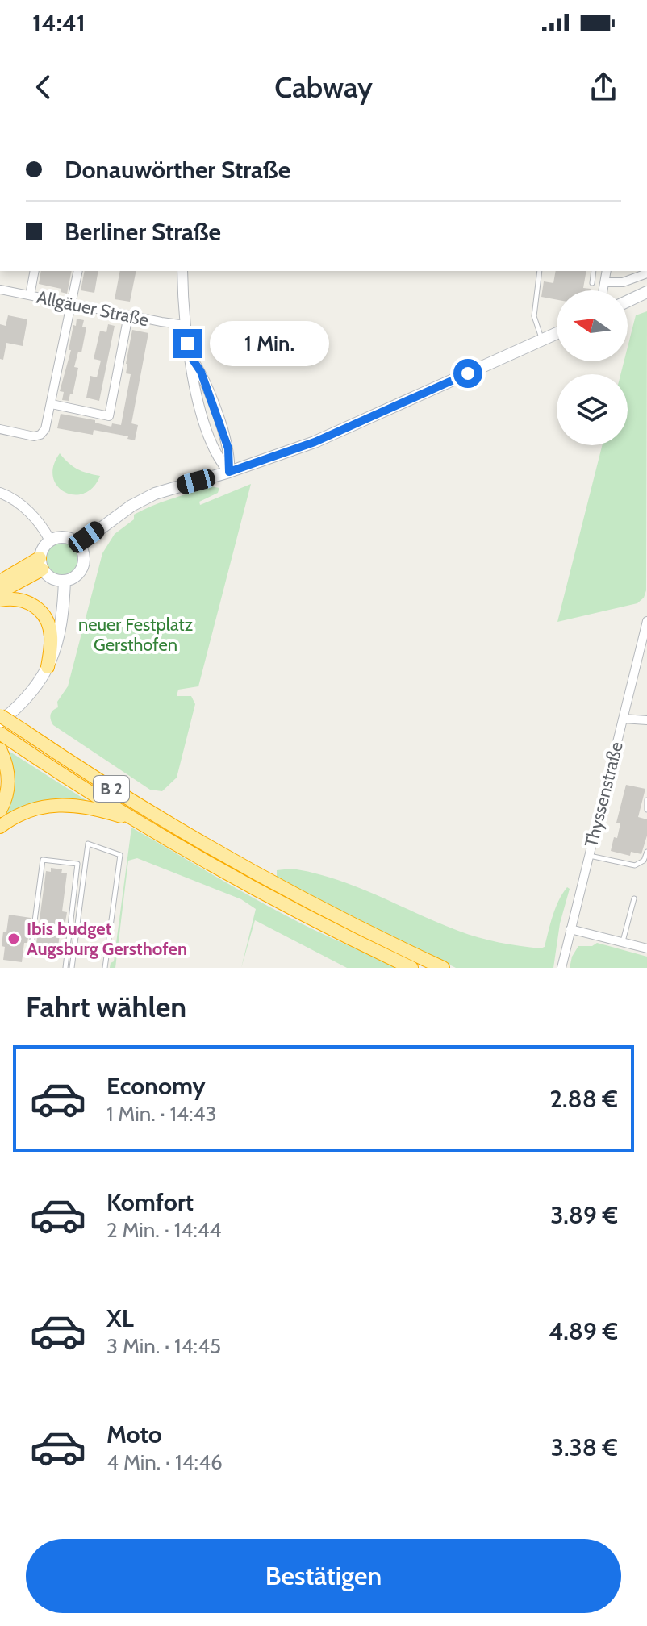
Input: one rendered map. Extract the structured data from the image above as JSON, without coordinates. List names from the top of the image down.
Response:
{
  "streets": {
    "highway": ["B 2"],
    "street": ["Allgäuer Straße", "Thyssenstraße"]
  },
  "parks": ["neuer Festplatz Gersthofen"],
  "places": ["Ibis budget Augsburg Gersthofen"],
  "north": "left",
  "page": {
    "status": "14:41",
    "header": "Cabway",
    "banner": ["Donauwörther Straße", "Berliner Straße"],
    "bubble": "1 Min.",
    "heading": "Fahrt wählen",
    "list": [
      {
        "name": "Economy",
        "note": "1 Min. · 14:43",
        "value": "2.88 €"
      },
      {
        "name": "Komfort",
        "note": "2 Min. · 14:44",
        "value": "3.89 €"
      },
      {
        "name": "XL",
        "note": "3 Min. · 14:45",
        "value": "4.89 €"
      },
      {
        "name": "Moto",
        "note": "4 Min. · 14:46",
        "value": "3.38 €"
      }
    ],
    "buttons": "Bestätigen"
  }
}
